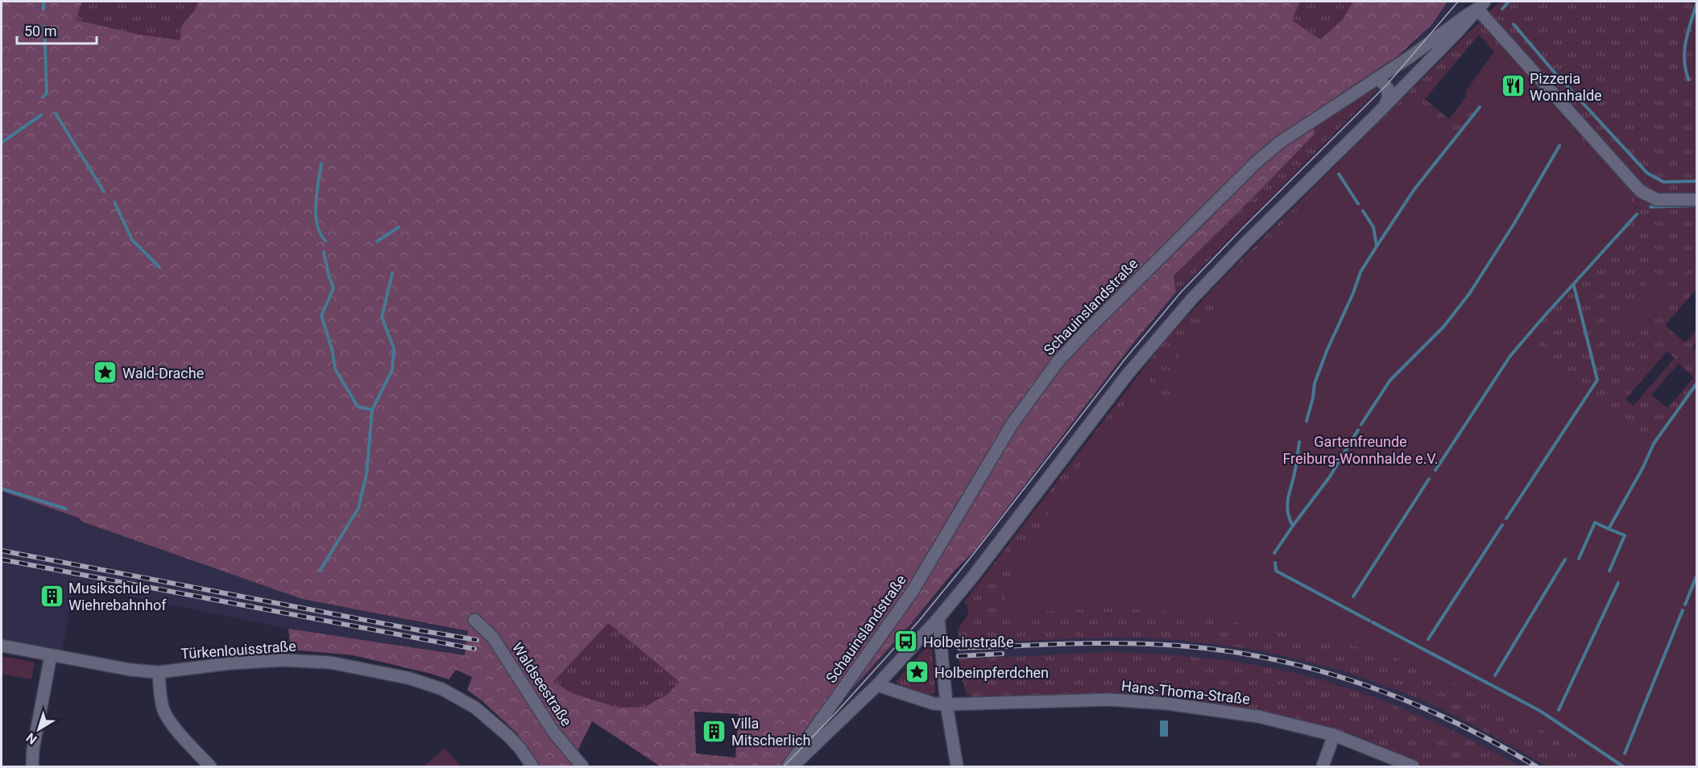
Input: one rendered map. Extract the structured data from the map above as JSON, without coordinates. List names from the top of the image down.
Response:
{
  "streets": {
    "main road": [
      "Schauinslandstraße",
      "Türkenlouisstraße",
      "Waldseestraße",
      "Hans-Thoma-Straße"
    ]
  },
  "parks": ["Gartenfreunde Freiburg-Wonnhalde e.V."],
  "places": {
    "restaurant": ["Pizzeria Wonnhalde"],
    "place": ["Wald-Drache", "Holbeinpferdchen"],
    "building": ["Musikschule Wiehrebahnhof", "Villa Mitscherlich"],
    "bus stop": ["Holbeinstraße"]
  },
  "scale_bar": "50 m",
  "north": "bottom left"
}
